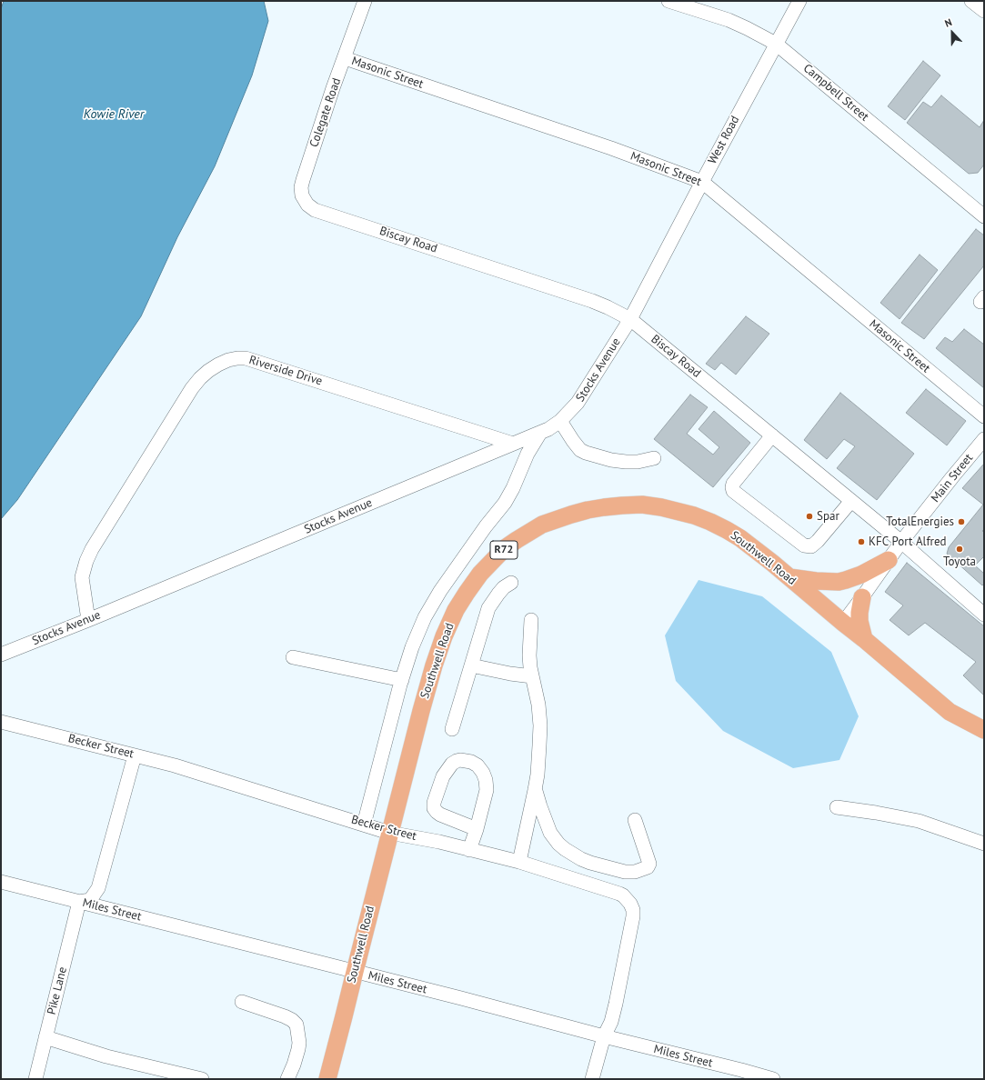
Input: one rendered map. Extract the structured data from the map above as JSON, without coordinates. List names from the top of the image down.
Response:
{
  "streets": {
    "main road": ["R72", "Southwell Road"],
    "street": [
      "Masonic Street",
      "Campbell Street",
      "Colegate Road",
      "West Road",
      "Biscay Road",
      "Stocks Avenue",
      "Riverside Drive",
      "Main Street",
      "Becker Street",
      "Miles Street",
      "Pike Lane"
    ]
  },
  "crossings": [
    ["Masonic Street", "Colegate Road"],
    ["Masonic Street", "West Road"],
    ["Campbell Street", "West Road"],
    ["Colegate Road", "Biscay Road"],
    ["West Road", "Biscay Road"],
    ["West Road", "Stocks Avenue"],
    ["Biscay Road", "Stocks Avenue"],
    ["Biscay Road", "Main Street"],
    ["Stocks Avenue", "Riverside Drive"],
    ["Main Street", "Southwell Road"],
    ["Southwell Road", "Becker Street"],
    ["Southwell Road", "Miles Street"],
    ["Becker Street", "Miles Street"],
    ["Miles Street", "Pike Lane"]
  ],
  "water": ["Kowie River"],
  "places": [
    "Spar",
    "TotalEnergies",
    "KFC Port Alfred",
    "Toyota"
  ],
  "north": "top"
}
